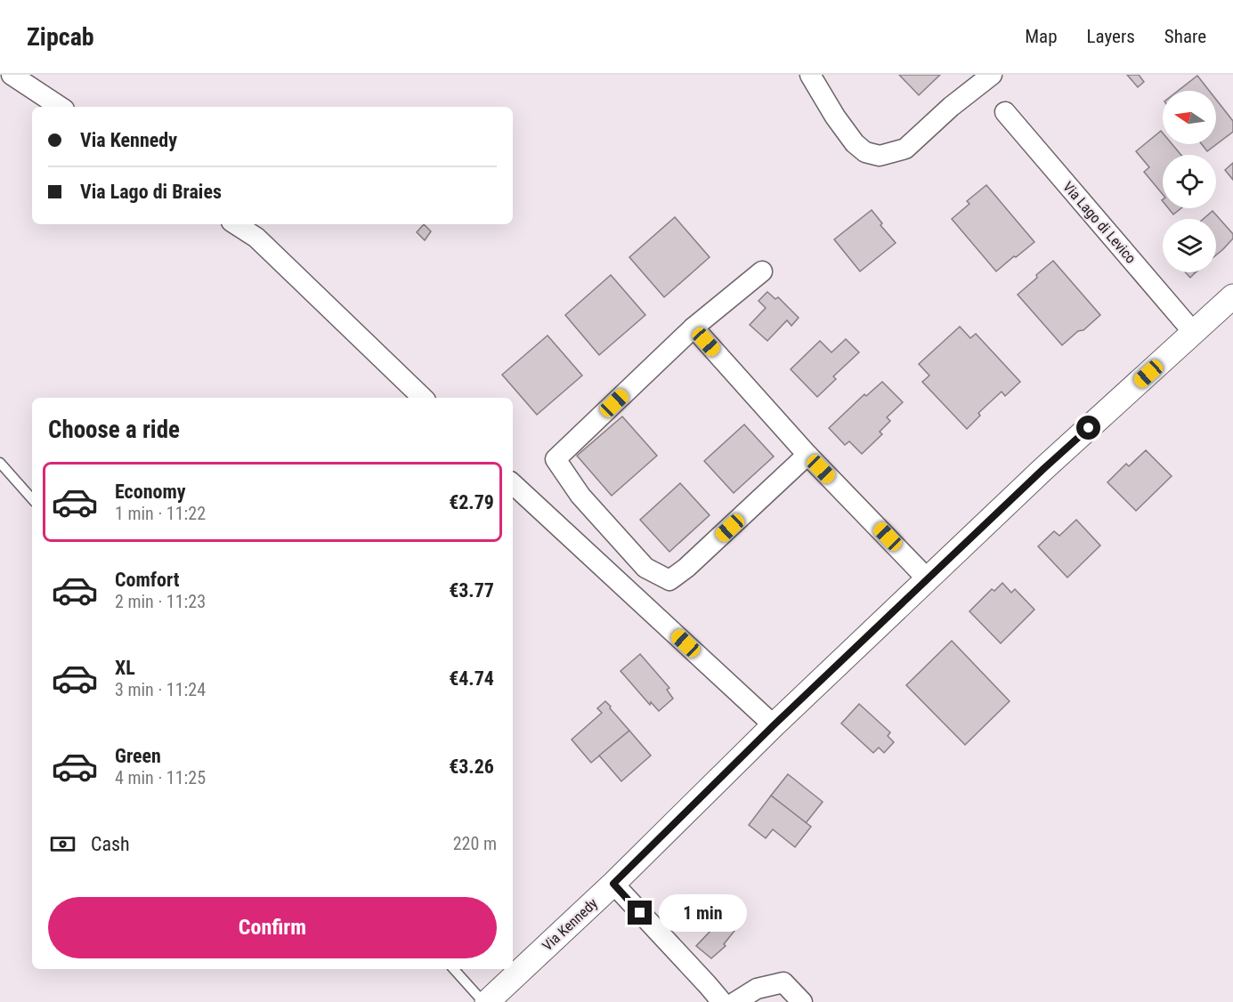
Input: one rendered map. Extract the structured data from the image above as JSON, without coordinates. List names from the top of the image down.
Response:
{
  "streets": {
    "street": ["Via Lago di Levico", "Via Kennedy"]
  },
  "crossings": [
    ["Via Lago di Levico", "Via Kennedy"]
  ],
  "north": "left",
  "page": {
    "header": "Zipcab",
    "nav": ["Map", "Layers", "Share"],
    "banner": ["Via Kennedy", "Via Lago di Braies"],
    "heading": "Choose a ride",
    "list": [
      {
        "name": "Economy",
        "note": "1 min · 11:22",
        "value": "€2.79"
      },
      {
        "name": "Comfort",
        "note": "2 min · 11:23",
        "value": "€3.77"
      },
      {
        "name": "XL",
        "note": "3 min · 11:24",
        "value": "€4.74"
      },
      {
        "name": "Green",
        "note": "4 min · 11:25",
        "value": "€3.26"
      }
    ],
    "pay": ["Cash", "220 m"],
    "buttons": "Confirm",
    "bubble": "1 min"
  }
}
